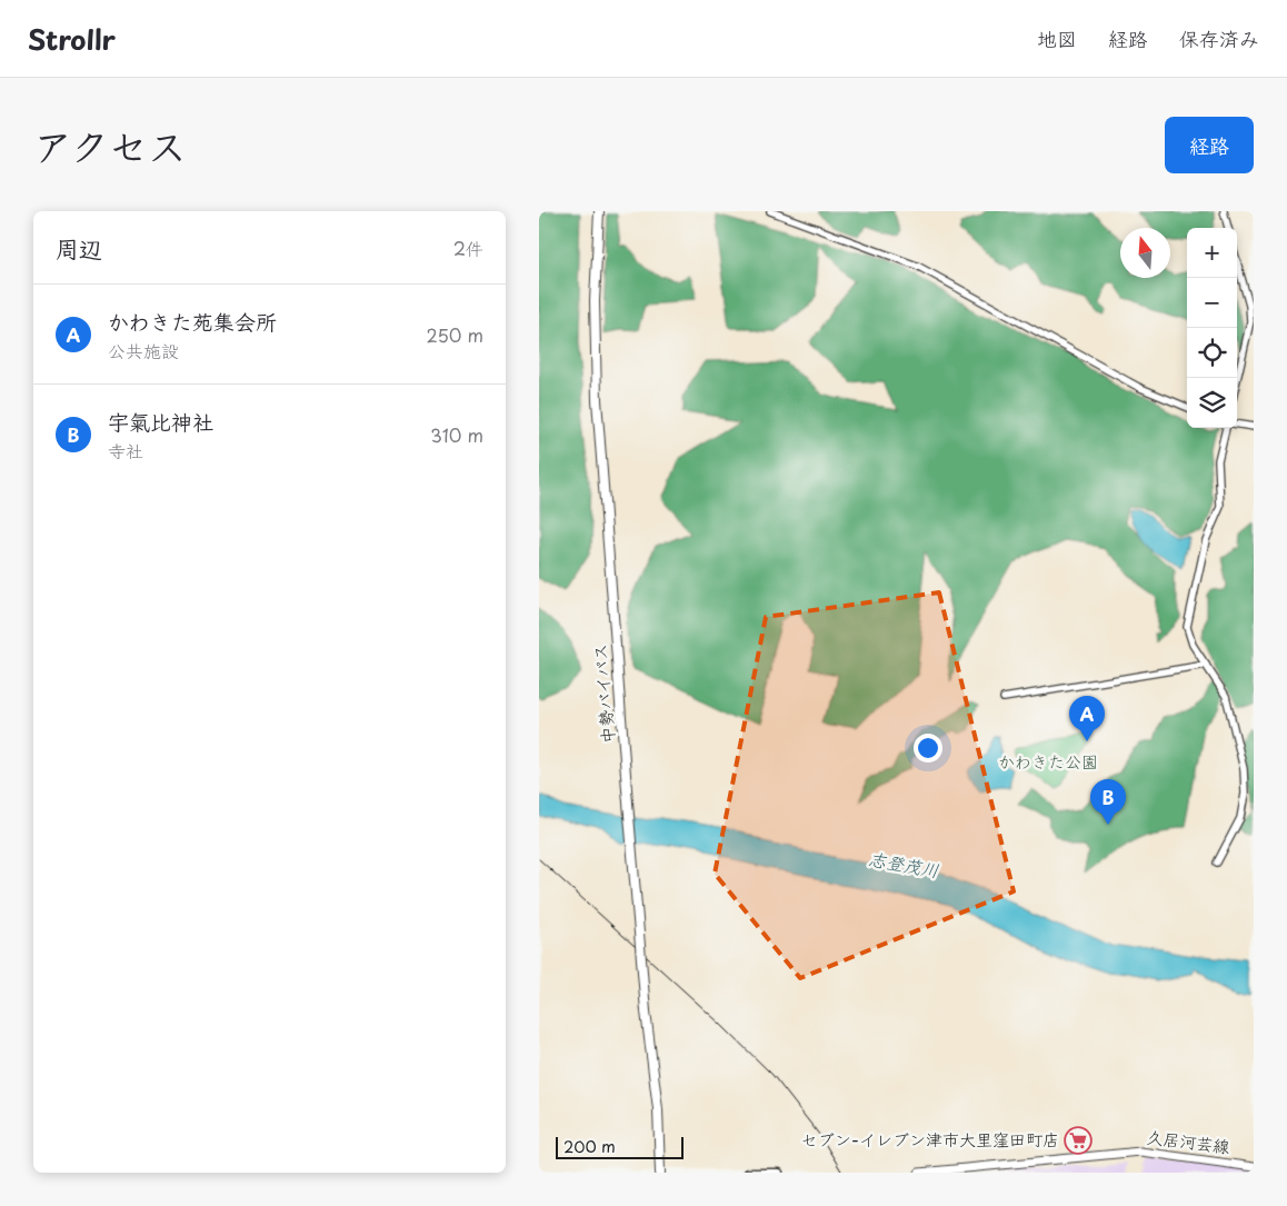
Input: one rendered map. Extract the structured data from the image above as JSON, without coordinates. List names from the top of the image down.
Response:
{
  "streets": {
    "highway": ["中勢バイパス"],
    "main road": ["久居河芸線"]
  },
  "water": ["志登茂川"],
  "parks": ["かわきた公園"],
  "places": {
    "supermarket": ["セブン-イレブン津市大里窪田町店"]
  },
  "scale_bar": "200 m",
  "north": "top",
  "page": {
    "header": "Strollr",
    "nav": ["地図", "経路", "保存済み"],
    "title": "アクセス",
    "buttons": "経路",
    "heading": ["周辺", "2件"],
    "map_buttons": ["+", "−"],
    "list": [
      {
        "mark": "A",
        "name": "かわきた苑集会所",
        "note": "公共施設",
        "value": "250 m"
      },
      {
        "mark": "B",
        "name": "宇氣比神社",
        "note": "寺社",
        "value": "310 m"
      }
    ],
    "pins": ["A", "B"],
    "scale": "200 m"
  }
}
